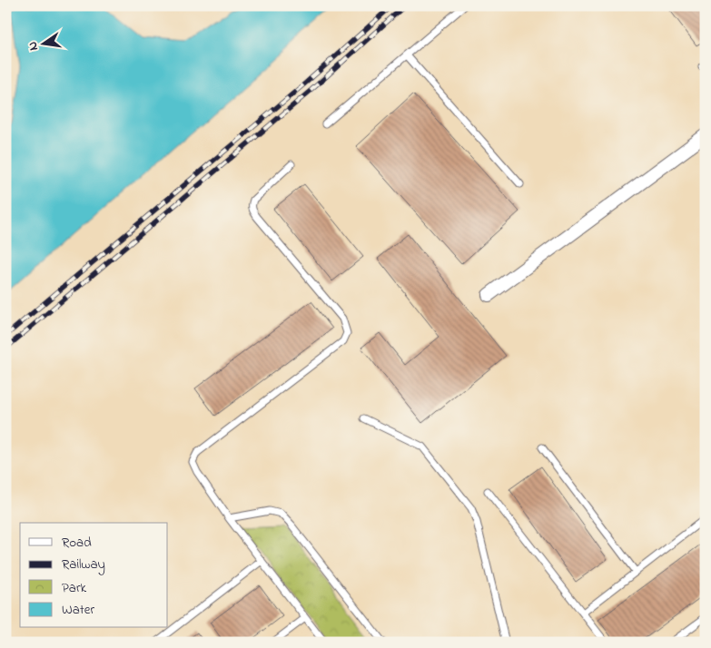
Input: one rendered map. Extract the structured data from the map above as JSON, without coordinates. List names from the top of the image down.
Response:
{
  "legend": [
    "Road",
    "Railway",
    "Park",
    "Water"
  ],
  "north": "left"
}
